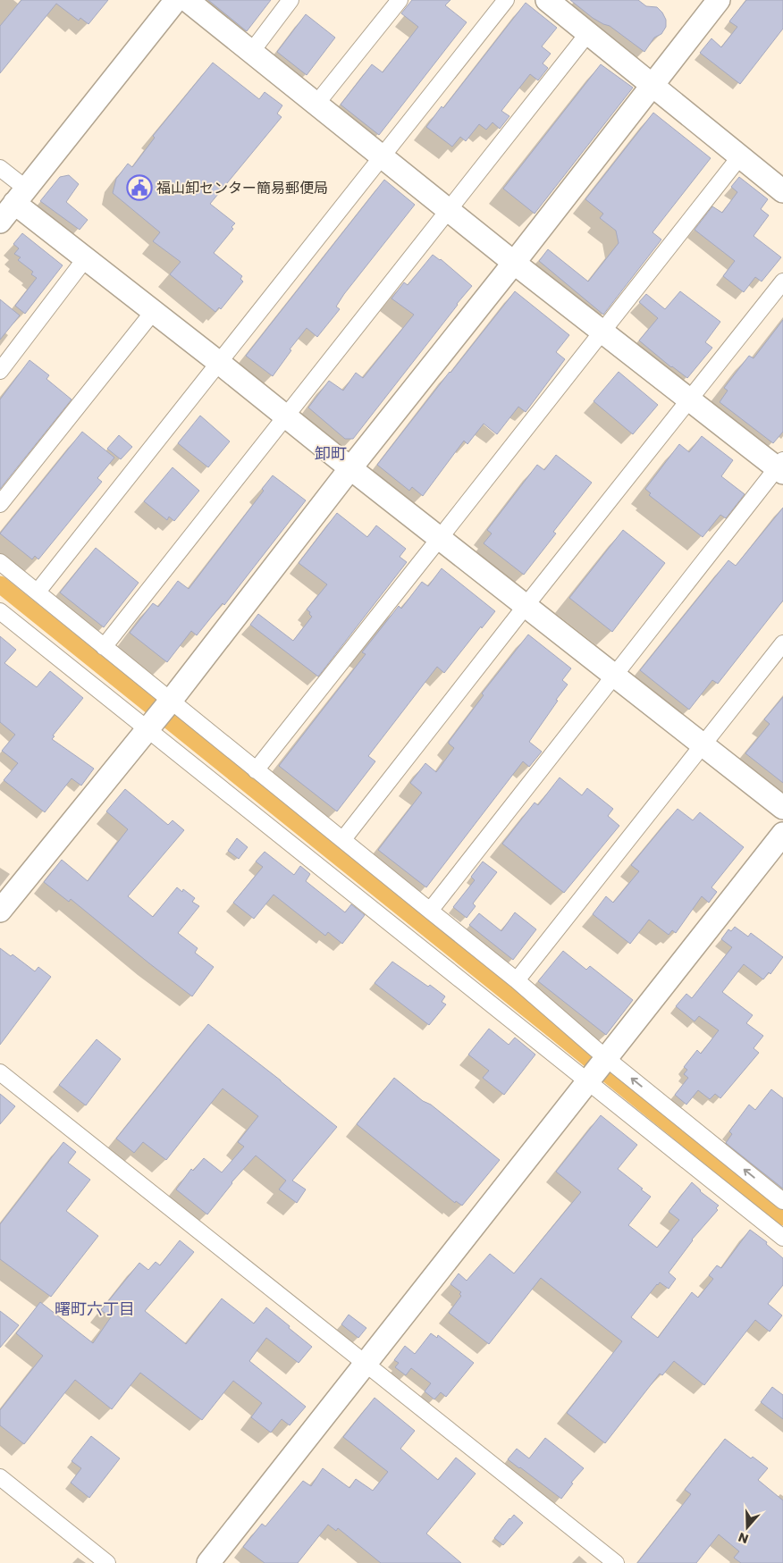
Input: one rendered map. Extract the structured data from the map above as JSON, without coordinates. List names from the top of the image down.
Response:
{
  "districts": ["卸町", "曙町六丁目"],
  "places": {
    "public building": ["福山卸センター簡易郵便局"]
  },
  "north": "bottom"
}
